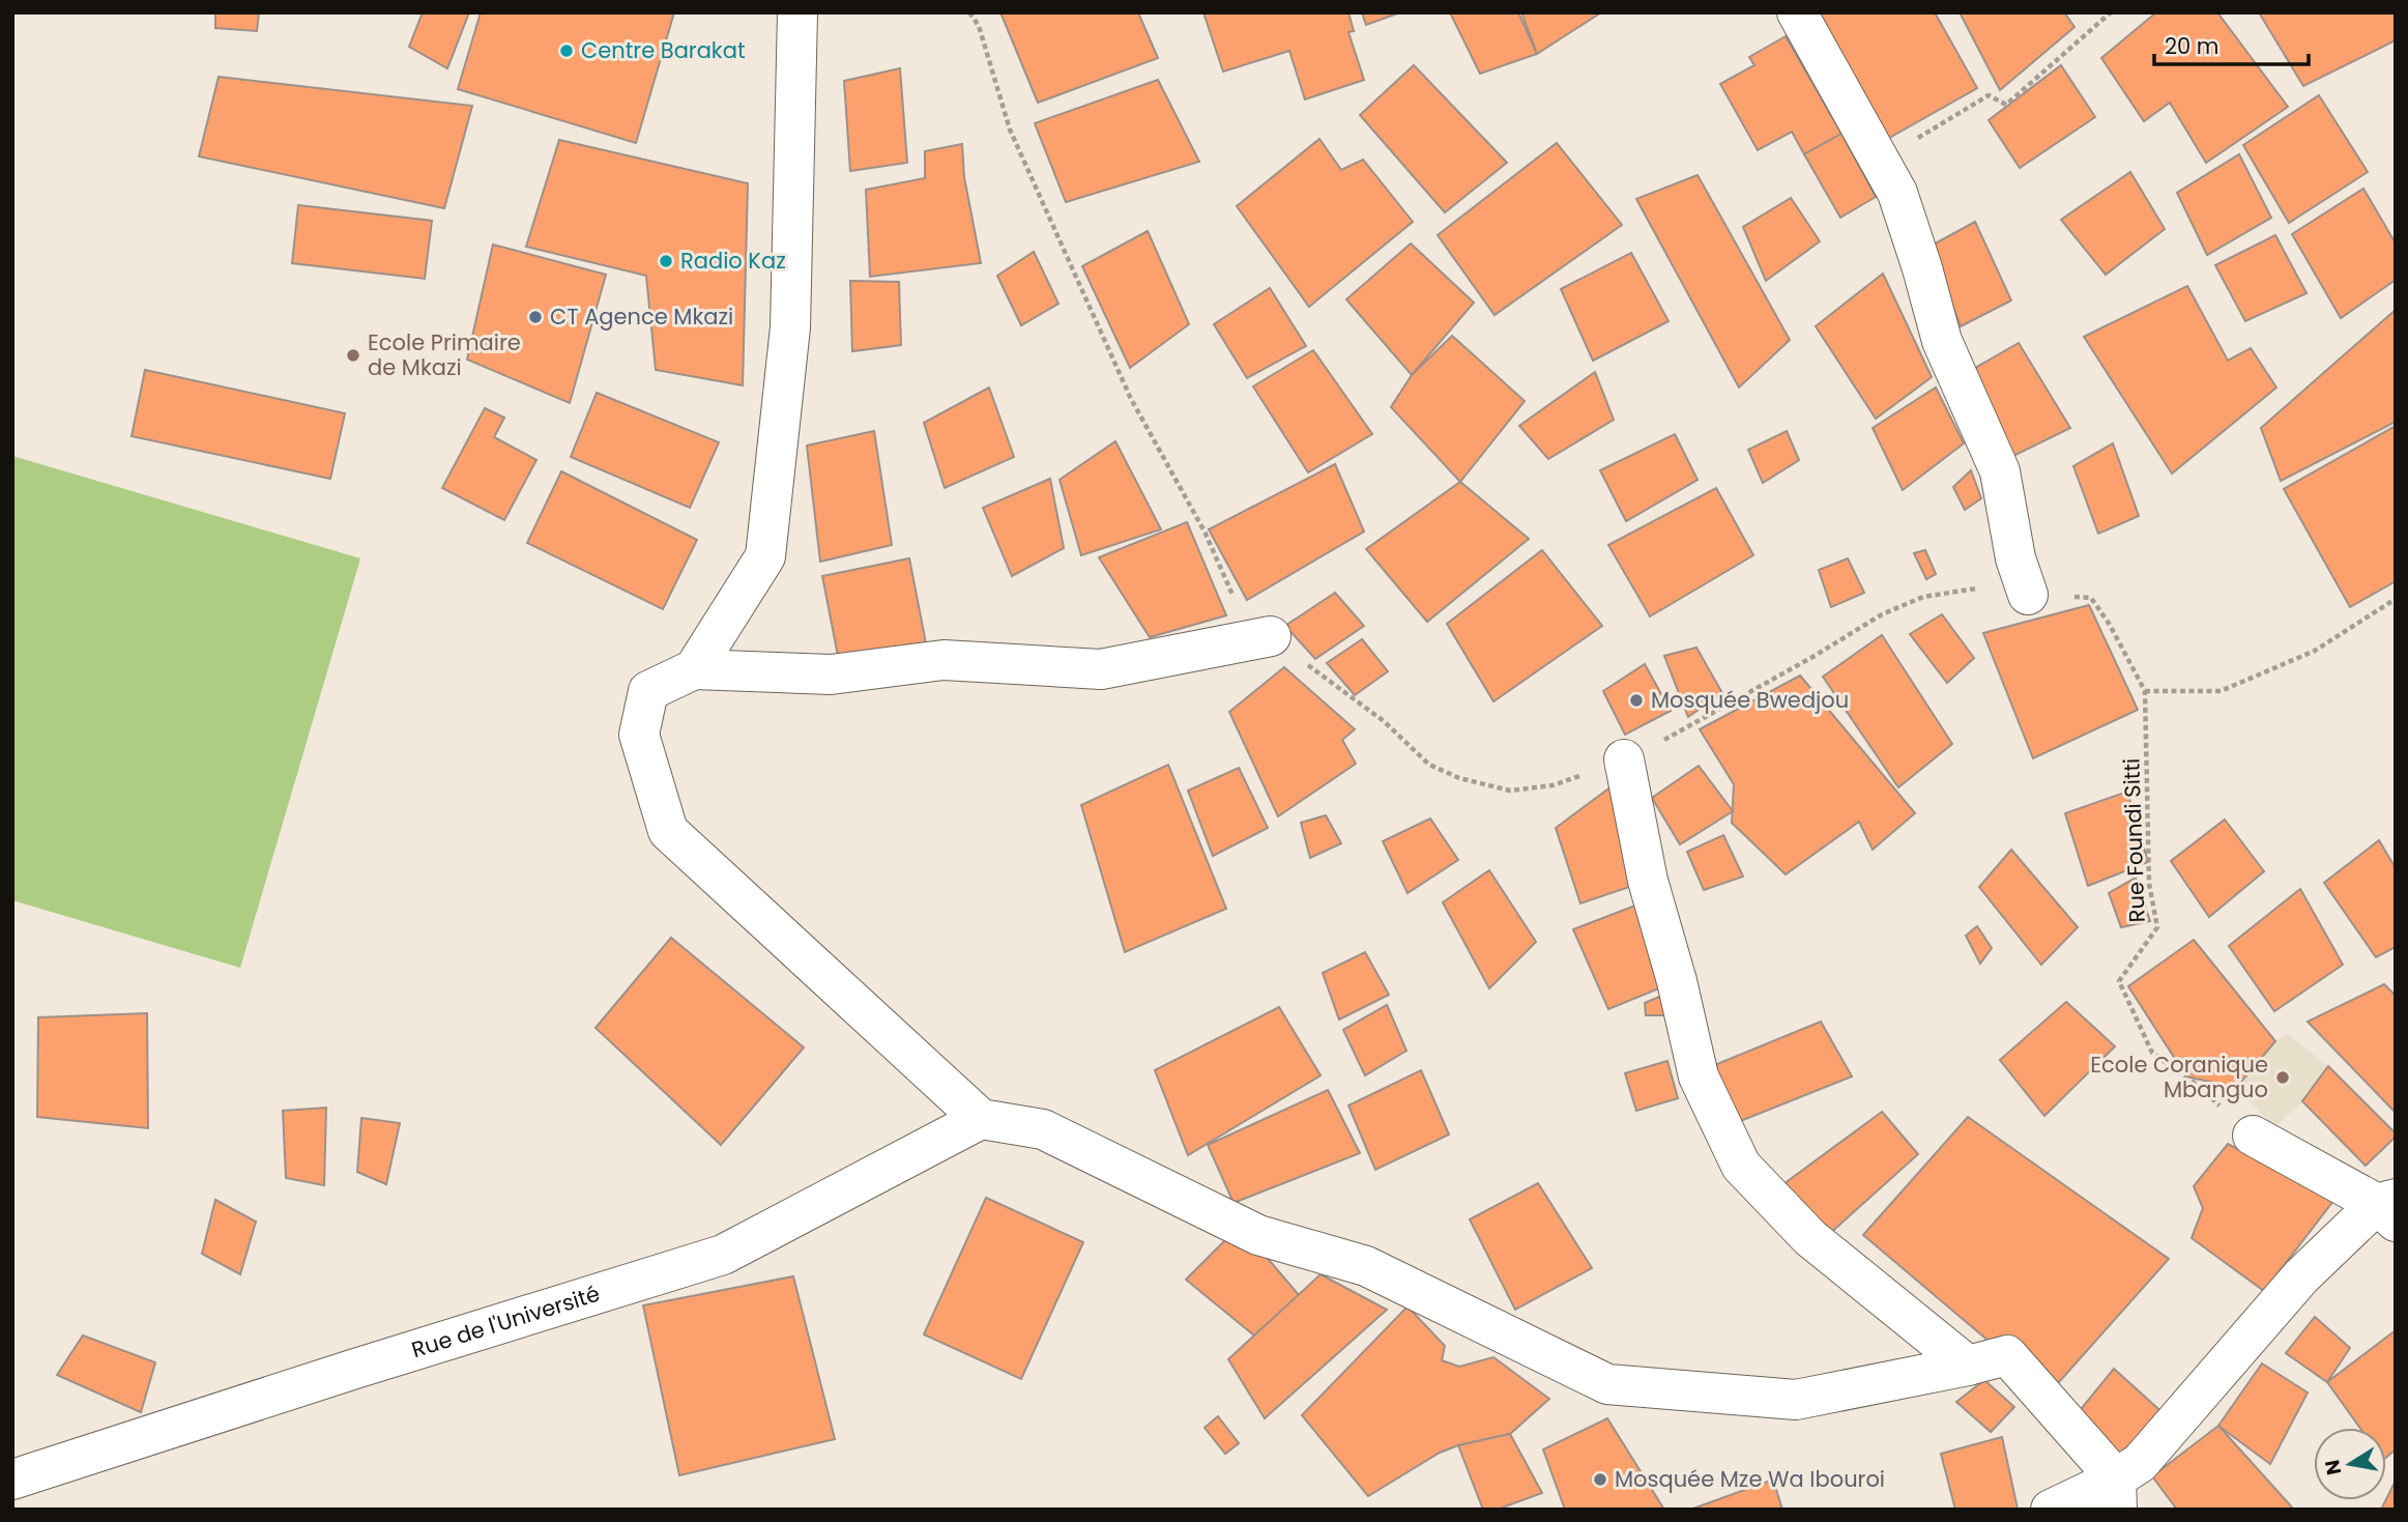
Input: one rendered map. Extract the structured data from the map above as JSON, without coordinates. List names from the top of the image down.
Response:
{
  "streets": {
    "street": ["Rue de l'Université"],
    "path": ["Rue Foundi Sitti"]
  },
  "places": [
    "Centre Barakat",
    "Radio Kaz",
    "CT Agence Mkazi",
    "Ecole Primaire de Mkazi",
    "Mosquée Bwedjou",
    "Ecole Coranique Mbanguo",
    "Mosquée Mze Wa Ibouroi"
  ],
  "scale_bar": "20 m",
  "north": "left"
}
